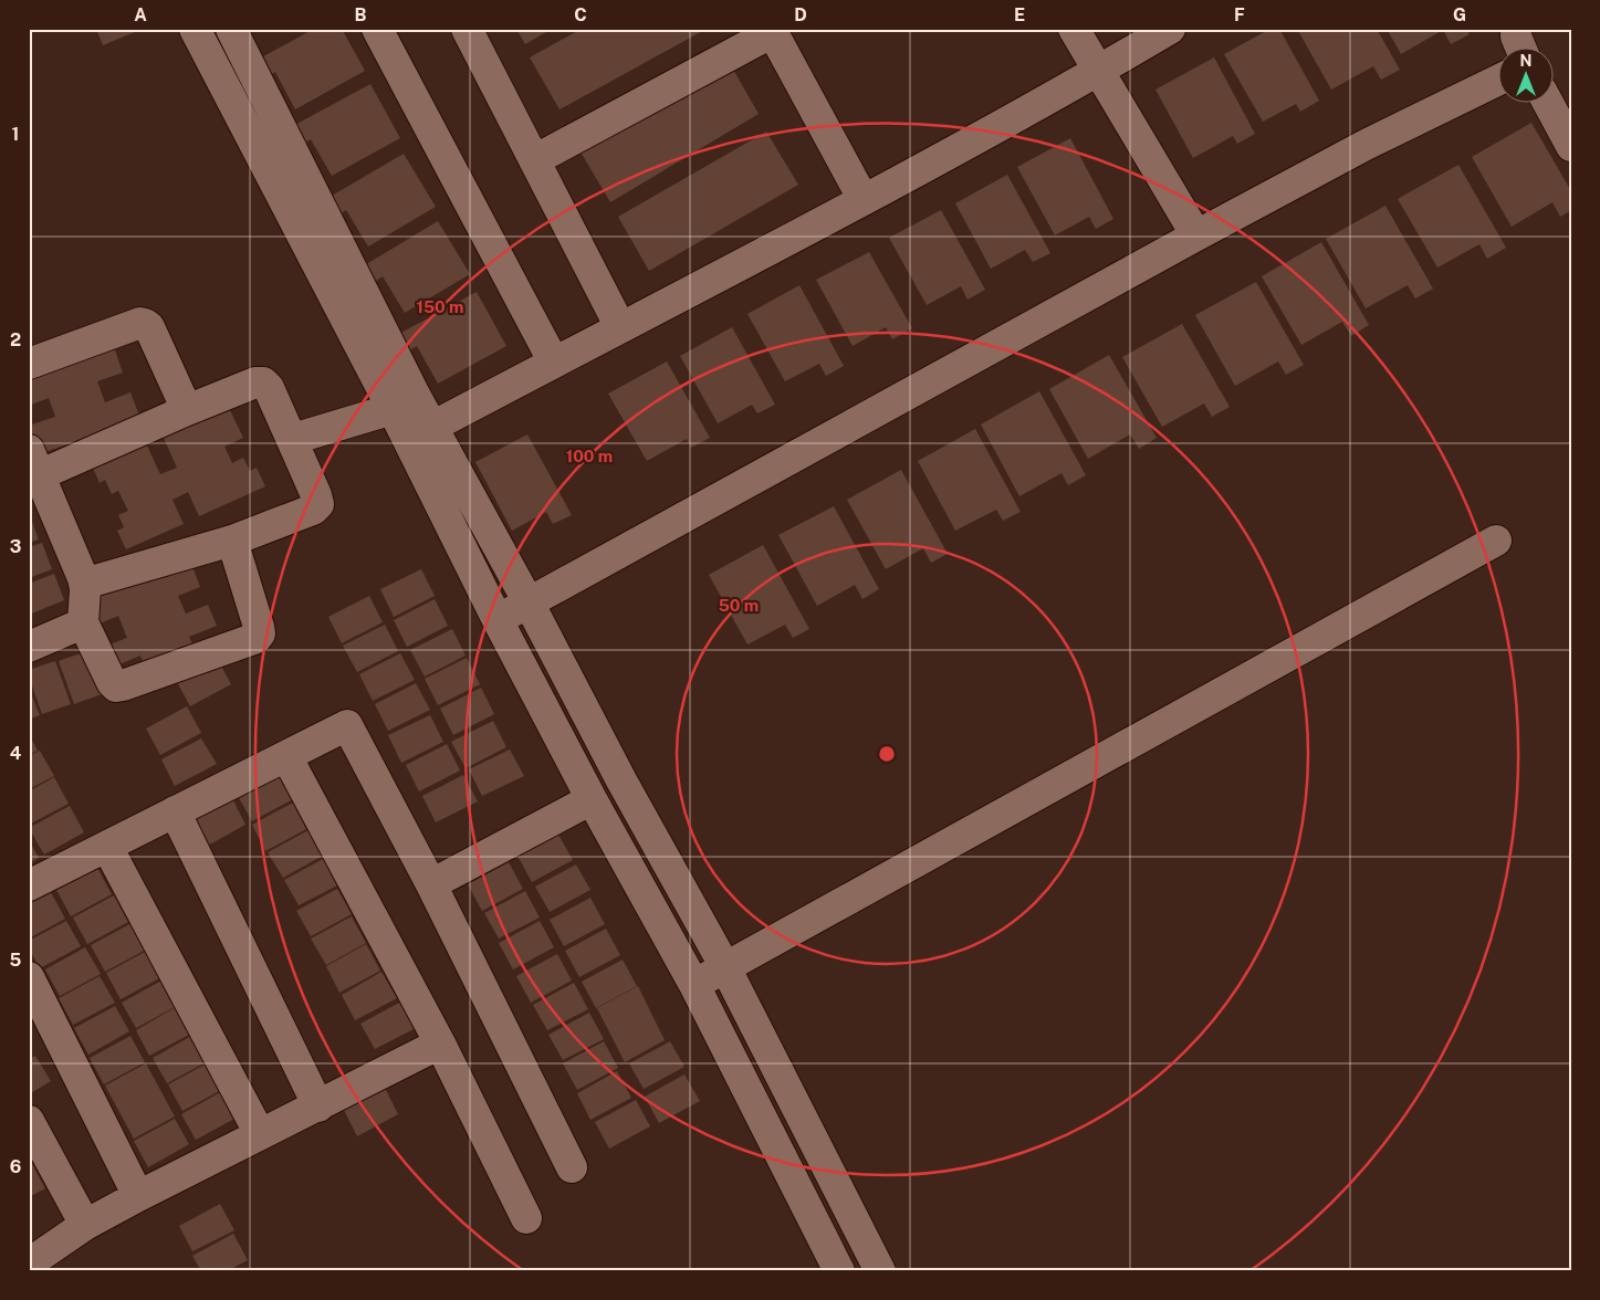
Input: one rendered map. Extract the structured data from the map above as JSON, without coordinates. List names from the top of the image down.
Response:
{
  "north": "top",
  "grid": {
    "columns": [
      "A",
      "B",
      "C",
      "D",
      "E",
      "F",
      "G"
    ],
    "rows": [
      "1",
      "2",
      "3",
      "4",
      "5",
      "6"
    ]
  },
  "rings": ["150 m", "100 m", "50 m"]
}
